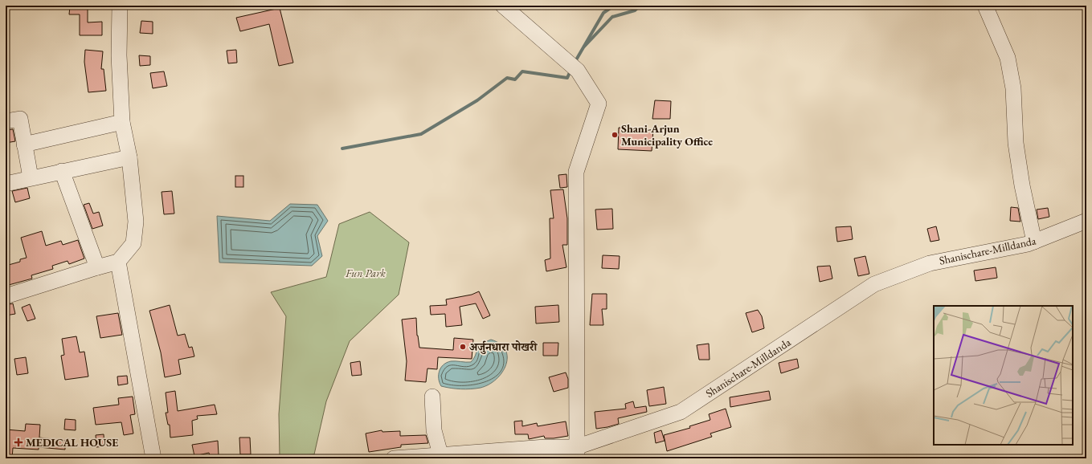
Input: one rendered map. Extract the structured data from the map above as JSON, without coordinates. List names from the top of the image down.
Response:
{
  "streets": {
    "street": ["Shanischare-Milldanda"]
  },
  "parks": ["Fun Park"],
  "places": {
    "other": ["Shani-Arjun Municipality Office", "अर्जुनधारा पोखरी"],
    "health": ["MEDICAL HOUSE"]
  }
}
